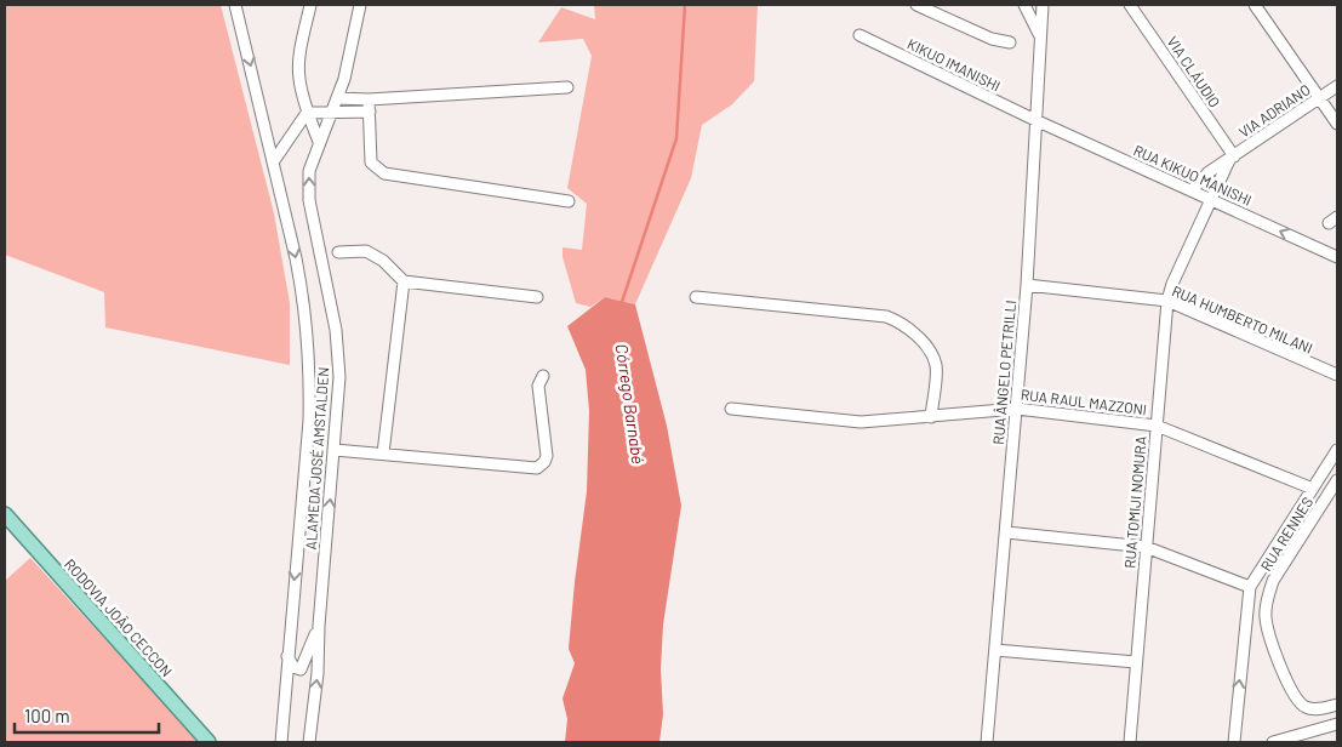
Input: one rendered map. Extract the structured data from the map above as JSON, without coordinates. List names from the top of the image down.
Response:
{
  "streets": {
    "main road": ["RODOVIA JOÃO CECCON"],
    "street": [
      "KIKUO IMANISHI",
      "VIA CLÁUDIO",
      "VIA ADRIANO",
      "RUA KIKUO MANISHI",
      "RUA HUMBERTO MILANI",
      "RUA ÂNGELO PETRILLI",
      "RUA RAUL MAZZONI",
      "ALAMEDA JOSÉ AMSTALDEN",
      "RUA TOMIJI NOMURA",
      "RUA RENNES"
    ]
  },
  "crossings": [
    ["KIKUO IMANISHI", "RUA KIKUO MANISHI"],
    ["KIKUO IMANISHI", "RUA ÂNGELO PETRILLI"],
    ["VIA CLÁUDIO", "VIA ADRIANO"],
    ["VIA ADRIANO", "RUA KIKUO MANISHI"],
    ["VIA ADRIANO", "RUA TOMIJI NOMURA"],
    ["RUA KIKUO MANISHI", "RUA ÂNGELO PETRILLI"],
    ["RUA KIKUO MANISHI", "RUA TOMIJI NOMURA"],
    ["RUA HUMBERTO MILANI", "RUA ÂNGELO PETRILLI"],
    ["RUA HUMBERTO MILANI", "RUA TOMIJI NOMURA"],
    ["RUA ÂNGELO PETRILLI", "RUA RAUL MAZZONI"],
    ["RUA RAUL MAZZONI", "RUA TOMIJI NOMURA"]
  ],
  "one_way": ["RUA KIKUO MANISHI"],
  "water": ["Córrego Barnabé"],
  "scale_bar": "100 m"
}
